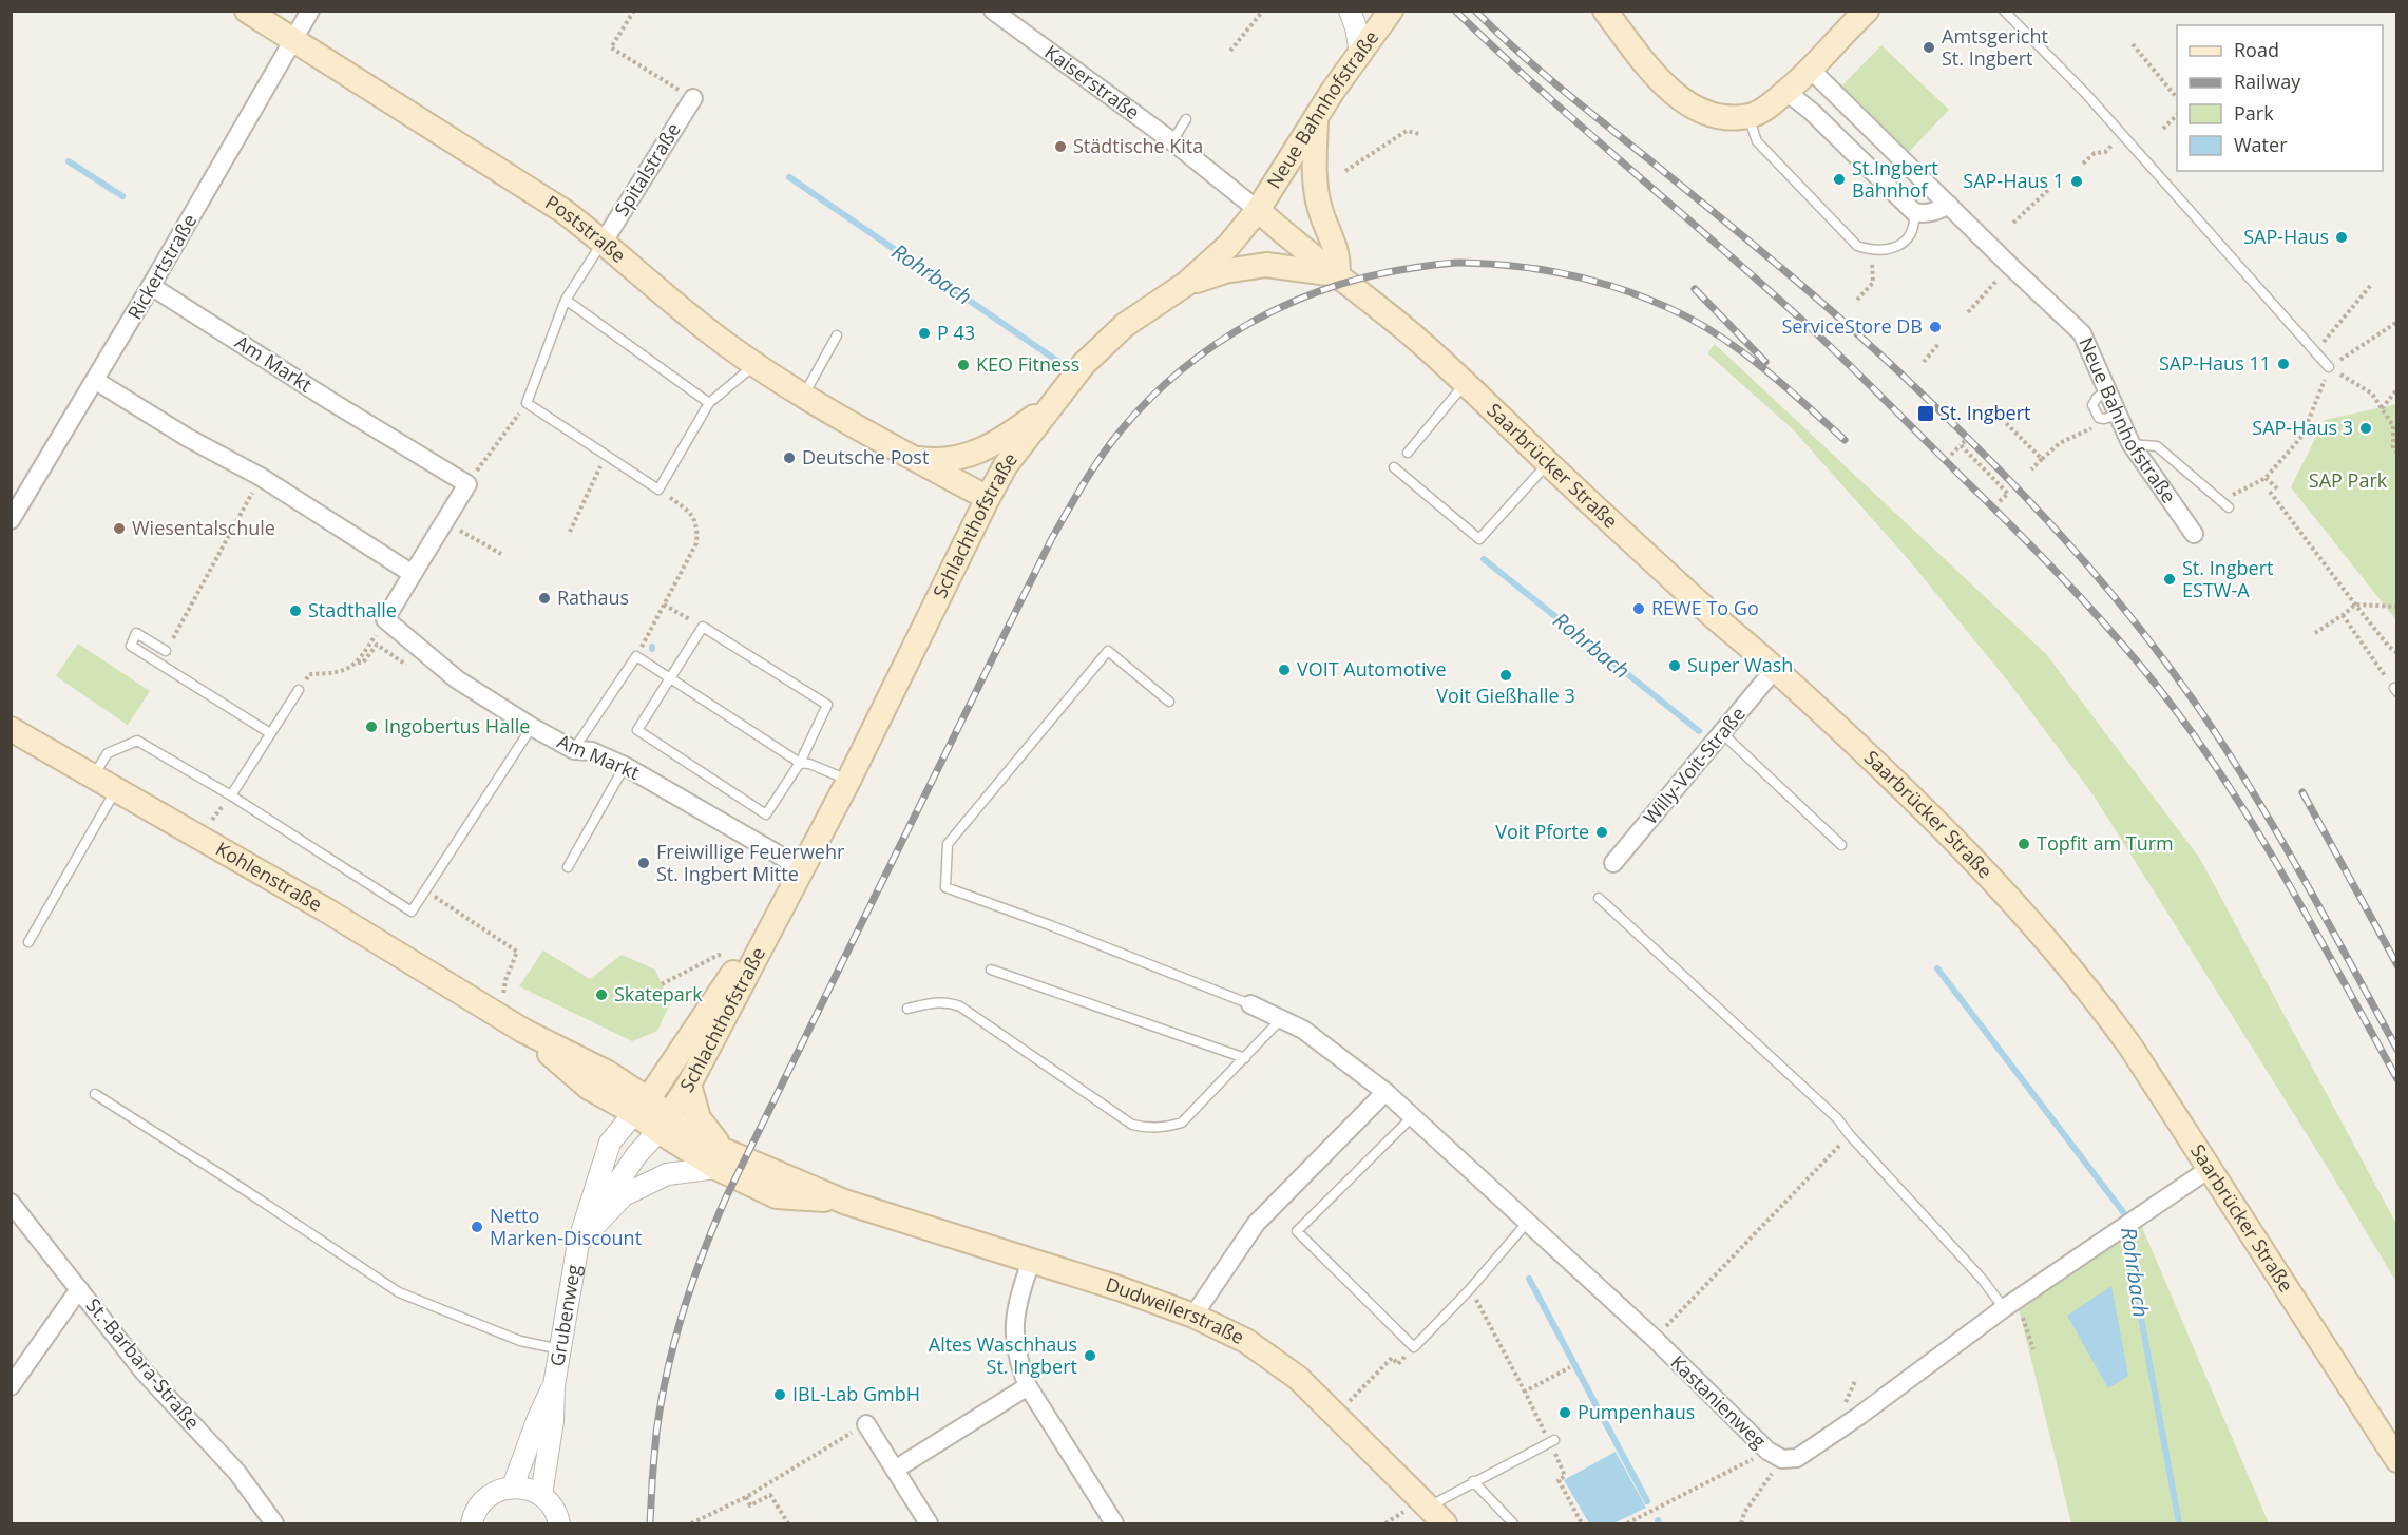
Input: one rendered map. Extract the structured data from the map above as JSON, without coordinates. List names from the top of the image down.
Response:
{
  "streets": {
    "main road": [
      "Kaiserstraße",
      "Neue Bahnhofstraße",
      "Poststraße",
      "Saarbrücker Straße",
      "Schlachthofstraße",
      "Kohlenstraße",
      "Dudweilerstraße"
    ],
    "street": [
      "Spitalstraße",
      "Rickertstraße",
      "Am Markt",
      "Willy-Voit-Straße",
      "Grubenweg",
      "St.-Barbara-Straße",
      "Kastanienweg"
    ]
  },
  "crossings": [
    ["Kaiserstraße", "Neue Bahnhofstraße"],
    ["Kaiserstraße", "Saarbrücker Straße"],
    ["Kaiserstraße", "Schlachthofstraße"],
    ["Neue Bahnhofstraße", "Schlachthofstraße"],
    ["Spitalstraße", "Poststraße"],
    ["Poststraße", "Rickertstraße"],
    ["Poststraße", "Schlachthofstraße"],
    ["Rickertstraße", "Am Markt"],
    ["Am Markt", "Schlachthofstraße"],
    ["Saarbrücker Straße", "Willy-Voit-Straße"],
    ["Saarbrücker Straße", "Kastanienweg"],
    ["Schlachthofstraße", "Kohlenstraße"],
    ["Schlachthofstraße", "Dudweilerstraße"],
    ["Schlachthofstraße", "Grubenweg"],
    ["Kohlenstraße", "Dudweilerstraße"],
    ["Kohlenstraße", "Grubenweg"],
    ["Dudweilerstraße", "Grubenweg"]
  ],
  "water": ["Rohrbach"],
  "parks": ["SAP Park"],
  "places": {
    "other": [
      "Amtsgericht St. Ingbert",
      "Städtische Kita",
      "St.Ingbert Bahnhof",
      "SAP-Haus 1",
      "SAP-Haus",
      "ServiceStore DB",
      "P 43",
      "SAP-Haus 11",
      "KEO Fitness",
      "SAP-Haus 3",
      "Deutsche Post",
      "Wiesentalschule",
      "St. Ingbert ESTW-A",
      "Rathaus",
      "REWE To Go",
      "Stadthalle",
      "Super Wash",
      "VOIT Automotive",
      "Voit Gießhalle 3",
      "Ingobertus Halle",
      "Voit Pforte",
      "Topfit am Turm",
      "Freiwillige Feuerwehr St. Ingbert Mitte",
      "Skatepark",
      "Netto Marken-Discount",
      "Altes Waschhaus St. Ingbert",
      "IBL-Lab GmbH",
      "Pumpenhaus"
    ],
    "transit": ["St. Ingbert"]
  },
  "legend": [
    "Road",
    "Railway",
    "Park",
    "Water"
  ]
}
